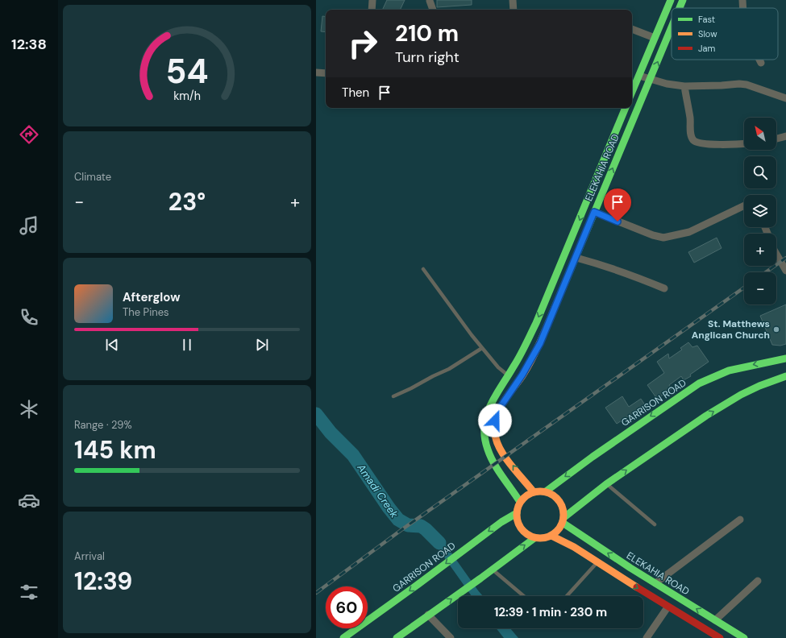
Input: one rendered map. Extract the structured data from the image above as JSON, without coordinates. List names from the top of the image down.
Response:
{
  "streets": {
    "main road": ["ELEKAHIA ROAD", "GARRISON ROAD"]
  },
  "crossings": [
    ["ELEKAHIA ROAD", "GARRISON ROAD"]
  ],
  "water": ["Amadi Creek"],
  "places": ["St. Matthews Anglican Church"],
  "legend": ["Fast", "Slow", "Jam"],
  "north": "top left",
  "page": {
    "tabs": "12:38",
    "turn": ["210 m", "Turn right"],
    "then": "Then",
    "map_buttons": ["+", "−"],
    "tile": [
      "Climate",
      ["Range · 29%", "145 km"],
      ["Arrival", "12:39"]
    ],
    "heat": ["−", "23°", "+"],
    "song": ["Afterglow", "The Pines"],
    "limit": "60",
    "trip": "12:39 · 1 min · 230 m",
    "gauge": ["54", "km/h"]
  }
}
